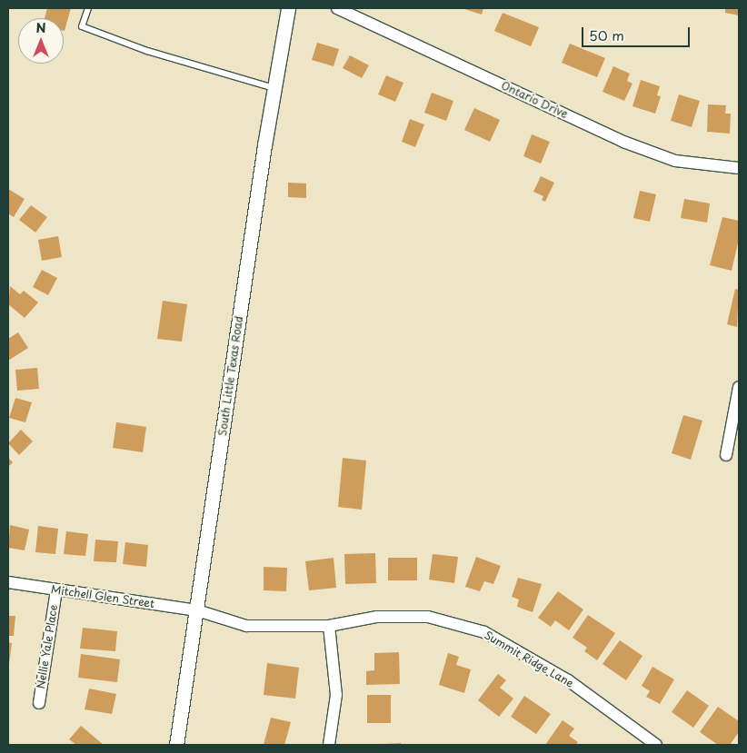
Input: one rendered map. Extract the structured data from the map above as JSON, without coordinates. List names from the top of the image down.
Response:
{
  "streets": {
    "street": [
      "Ontario Drive",
      "South Little Texas Road",
      "Mitchell Glen Street",
      "Nellie Yale Place",
      "Summit Ridge Lane"
    ]
  },
  "crossings": [
    ["South Little Texas Road", "Mitchell Glen Street"],
    ["South Little Texas Road", "Summit Ridge Lane"],
    ["Mitchell Glen Street", "Nellie Yale Place"],
    ["Mitchell Glen Street", "Summit Ridge Lane"]
  ],
  "scale_bar": "50 m",
  "north": "top"
}
